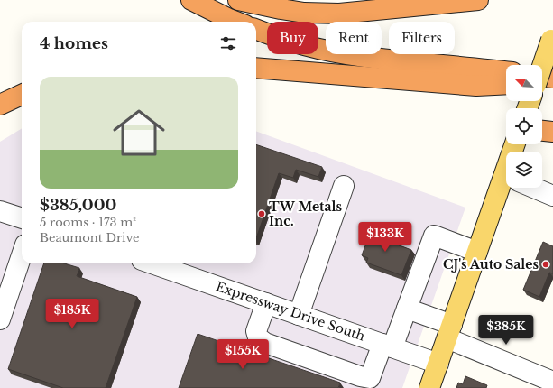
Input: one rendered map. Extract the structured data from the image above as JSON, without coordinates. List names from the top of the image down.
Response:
{
  "streets": {
    "street": ["Expressway Drive South"]
  },
  "places": ["TW Metals Inc.", "CJ's Auto Sales"],
  "north": "top left",
  "page": {
    "chip": ["Buy", "Rent", "Filters"],
    "heading": "4 homes",
    "list": [
      {
        "name": "$385,000",
        "note": "5 rooms · 173 m² · Beaumont Drive"
      }
    ],
    "price": [
      "$133K",
      "$185K",
      "$385K",
      "$155K"
    ]
  }
}
